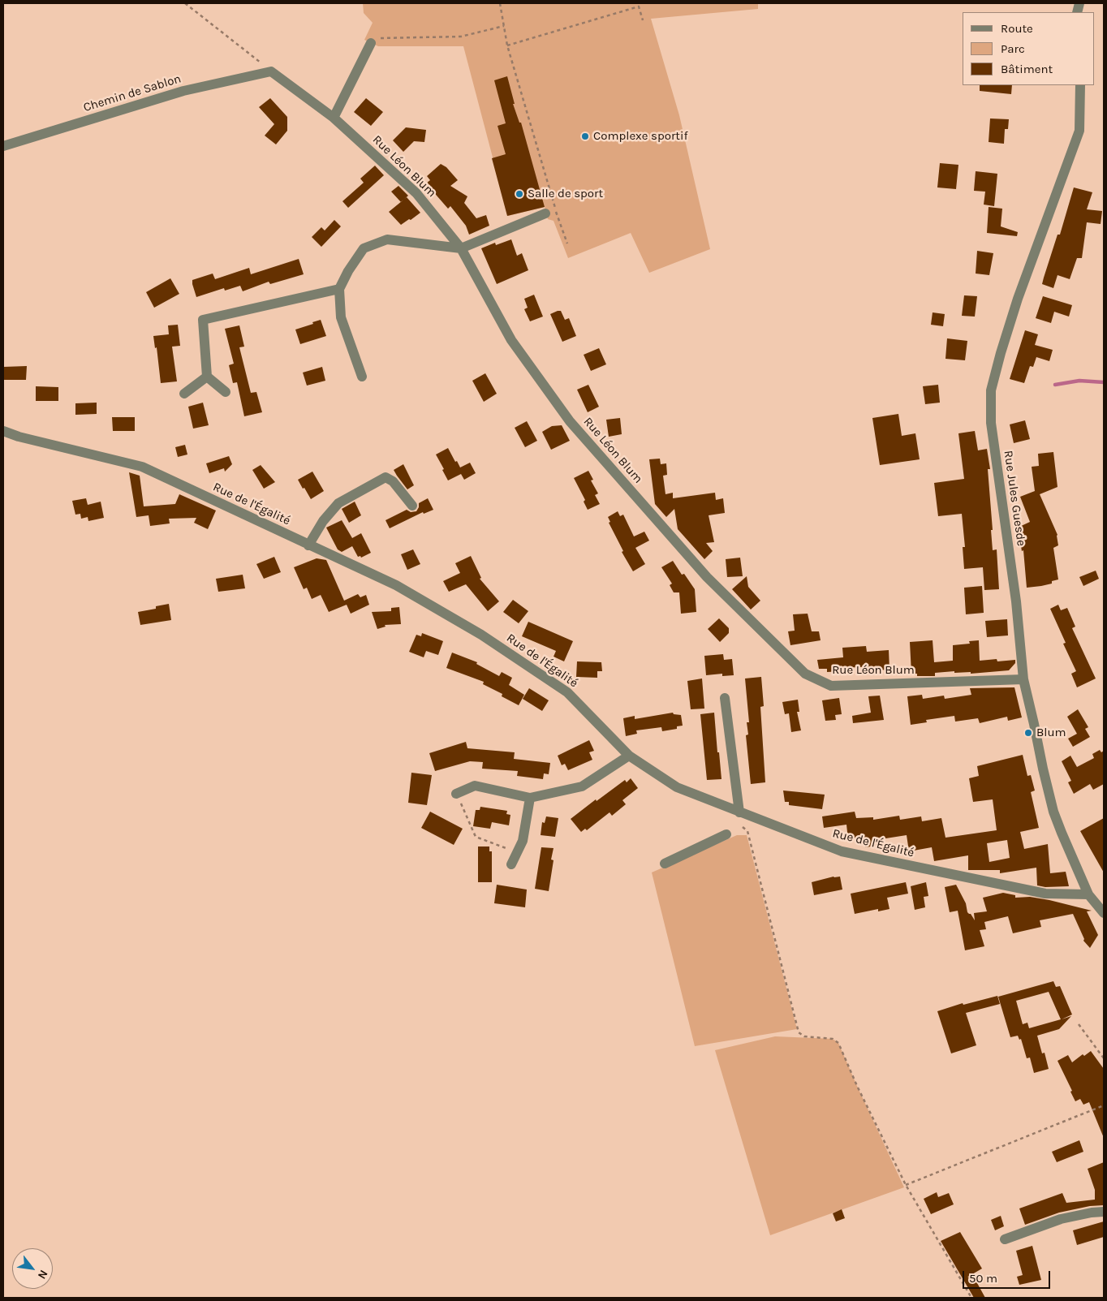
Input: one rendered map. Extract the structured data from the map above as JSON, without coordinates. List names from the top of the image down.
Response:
{
  "streets": {
    "street": [
      "Chemin de Sablon",
      "Rue Léon Blum",
      "Rue Jules Guesde",
      "Rue de l'Égalité"
    ]
  },
  "crossings": [
    ["Chemin de Sablon", "Rue Léon Blum"],
    ["Rue Léon Blum", "Rue Jules Guesde"],
    ["Rue Jules Guesde", "Rue de l'Égalité"]
  ],
  "places": ["Complexe sportif", "Salle de sport", "Blum"],
  "legend": ["Route", "Parc", "Bâtiment"],
  "scale_bar": "50 m",
  "north": "bottom right"
}
